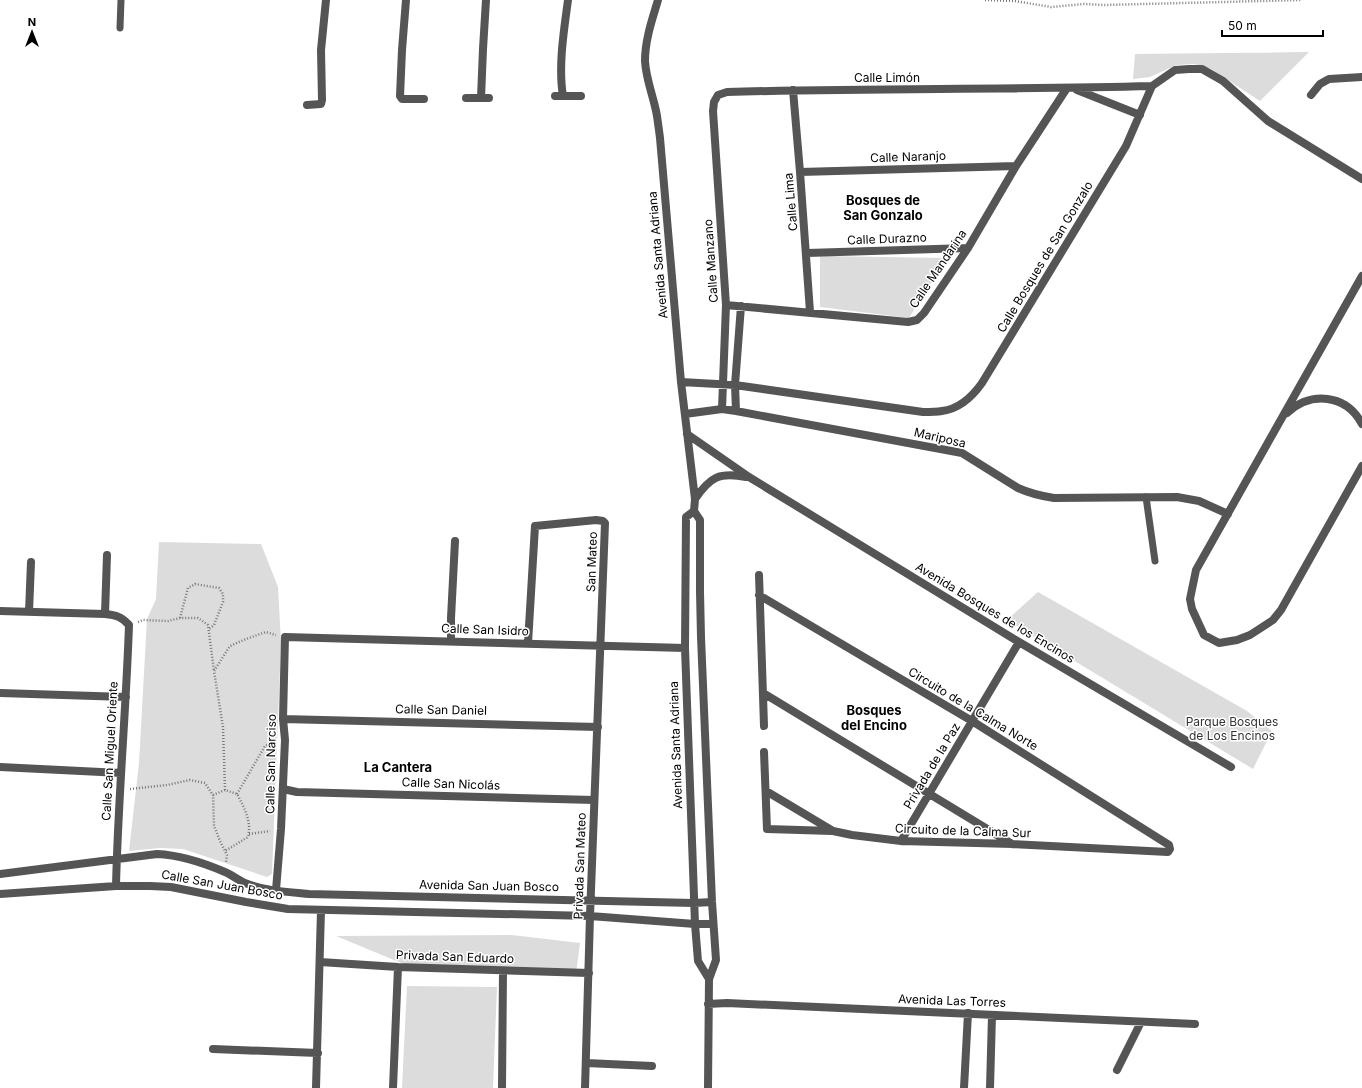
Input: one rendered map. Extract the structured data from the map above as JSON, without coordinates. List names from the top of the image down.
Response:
{
  "streets": {
    "street": [
      "Calle Limón",
      "Calle Naranjo",
      "Calle Lima",
      "Calle Durazno",
      "Avenida Santa Adriana",
      "Calle Bosques de San Gonzalo",
      "Calle Manzano",
      "Calle Mandarina",
      "Mariposa",
      "San Mateo",
      "Avenida Bosques de los Encinos",
      "Calle San Isidro",
      "Circuito de la Calma Norte",
      "Calle San Daniel",
      "Calle San Miguel Oriente",
      "Calle San Narciso",
      "Privada de la Paz",
      "Calle San Nicolás",
      "Circuito de la Calma Sur",
      "Privada San Mateo",
      "Calle San Juan Bosco",
      "Avenida San Juan Bosco",
      "Privada San Eduardo",
      "Avenida Las Torres"
    ]
  },
  "crossings": [
    ["Calle Limón", "Calle Lima"],
    ["Calle Limón", "Calle Bosques de San Gonzalo"],
    ["Calle Limón", "Calle Manzano"],
    ["Calle Limón", "Calle Mandarina"],
    ["Calle Naranjo", "Calle Lima"],
    ["Calle Naranjo", "Calle Mandarina"],
    ["Calle Lima", "Calle Durazno"],
    ["Calle Lima", "Calle Mandarina"],
    ["Calle Durazno", "Calle Mandarina"],
    ["Avenida Santa Adriana", "Calle Bosques de San Gonzalo"],
    ["Avenida Santa Adriana", "Mariposa"],
    ["Avenida Santa Adriana", "Avenida Bosques de los Encinos"],
    ["Avenida Santa Adriana", "Calle San Isidro"],
    ["Avenida Santa Adriana", "Avenida San Juan Bosco"],
    ["Avenida Santa Adriana", "Avenida Las Torres"],
    ["Calle Bosques de San Gonzalo", "Calle Manzano"],
    ["Calle Manzano", "Calle Mandarina"],
    ["Calle Manzano", "Mariposa"],
    ["San Mateo", "Calle San Isidro"],
    ["San Mateo", "Privada San Mateo"],
    ["Avenida Bosques de los Encinos", "Privada de la Paz"],
    ["Calle San Isidro", "Calle San Narciso"],
    ["Calle San Isidro", "Privada San Mateo"],
    ["Circuito de la Calma Norte", "Privada de la Paz"],
    ["Circuito de la Calma Norte", "Circuito de la Calma Sur"],
    ["Calle San Daniel", "Calle San Narciso"],
    ["Calle San Daniel", "Privada San Mateo"],
    ["Calle San Miguel Oriente", "Calle San Juan Bosco"],
    ["Calle San Narciso", "Calle San Nicolás"],
    ["Calle San Narciso", "Calle San Juan Bosco"],
    ["Privada de la Paz", "Circuito de la Calma Sur"],
    ["Calle San Nicolás", "Privada San Mateo"],
    ["Privada San Mateo", "Avenida San Juan Bosco"],
    ["Privada San Mateo", "Privada San Eduardo"],
    ["Calle San Juan Bosco", "Avenida San Juan Bosco"]
  ],
  "districts": ["Bosques de San Gonzalo", "Bosques del Encino", "La Cantera"],
  "parks": ["Parque Bosques de Los Encinos"],
  "scale_bar": "50 m",
  "north": "top"
}
